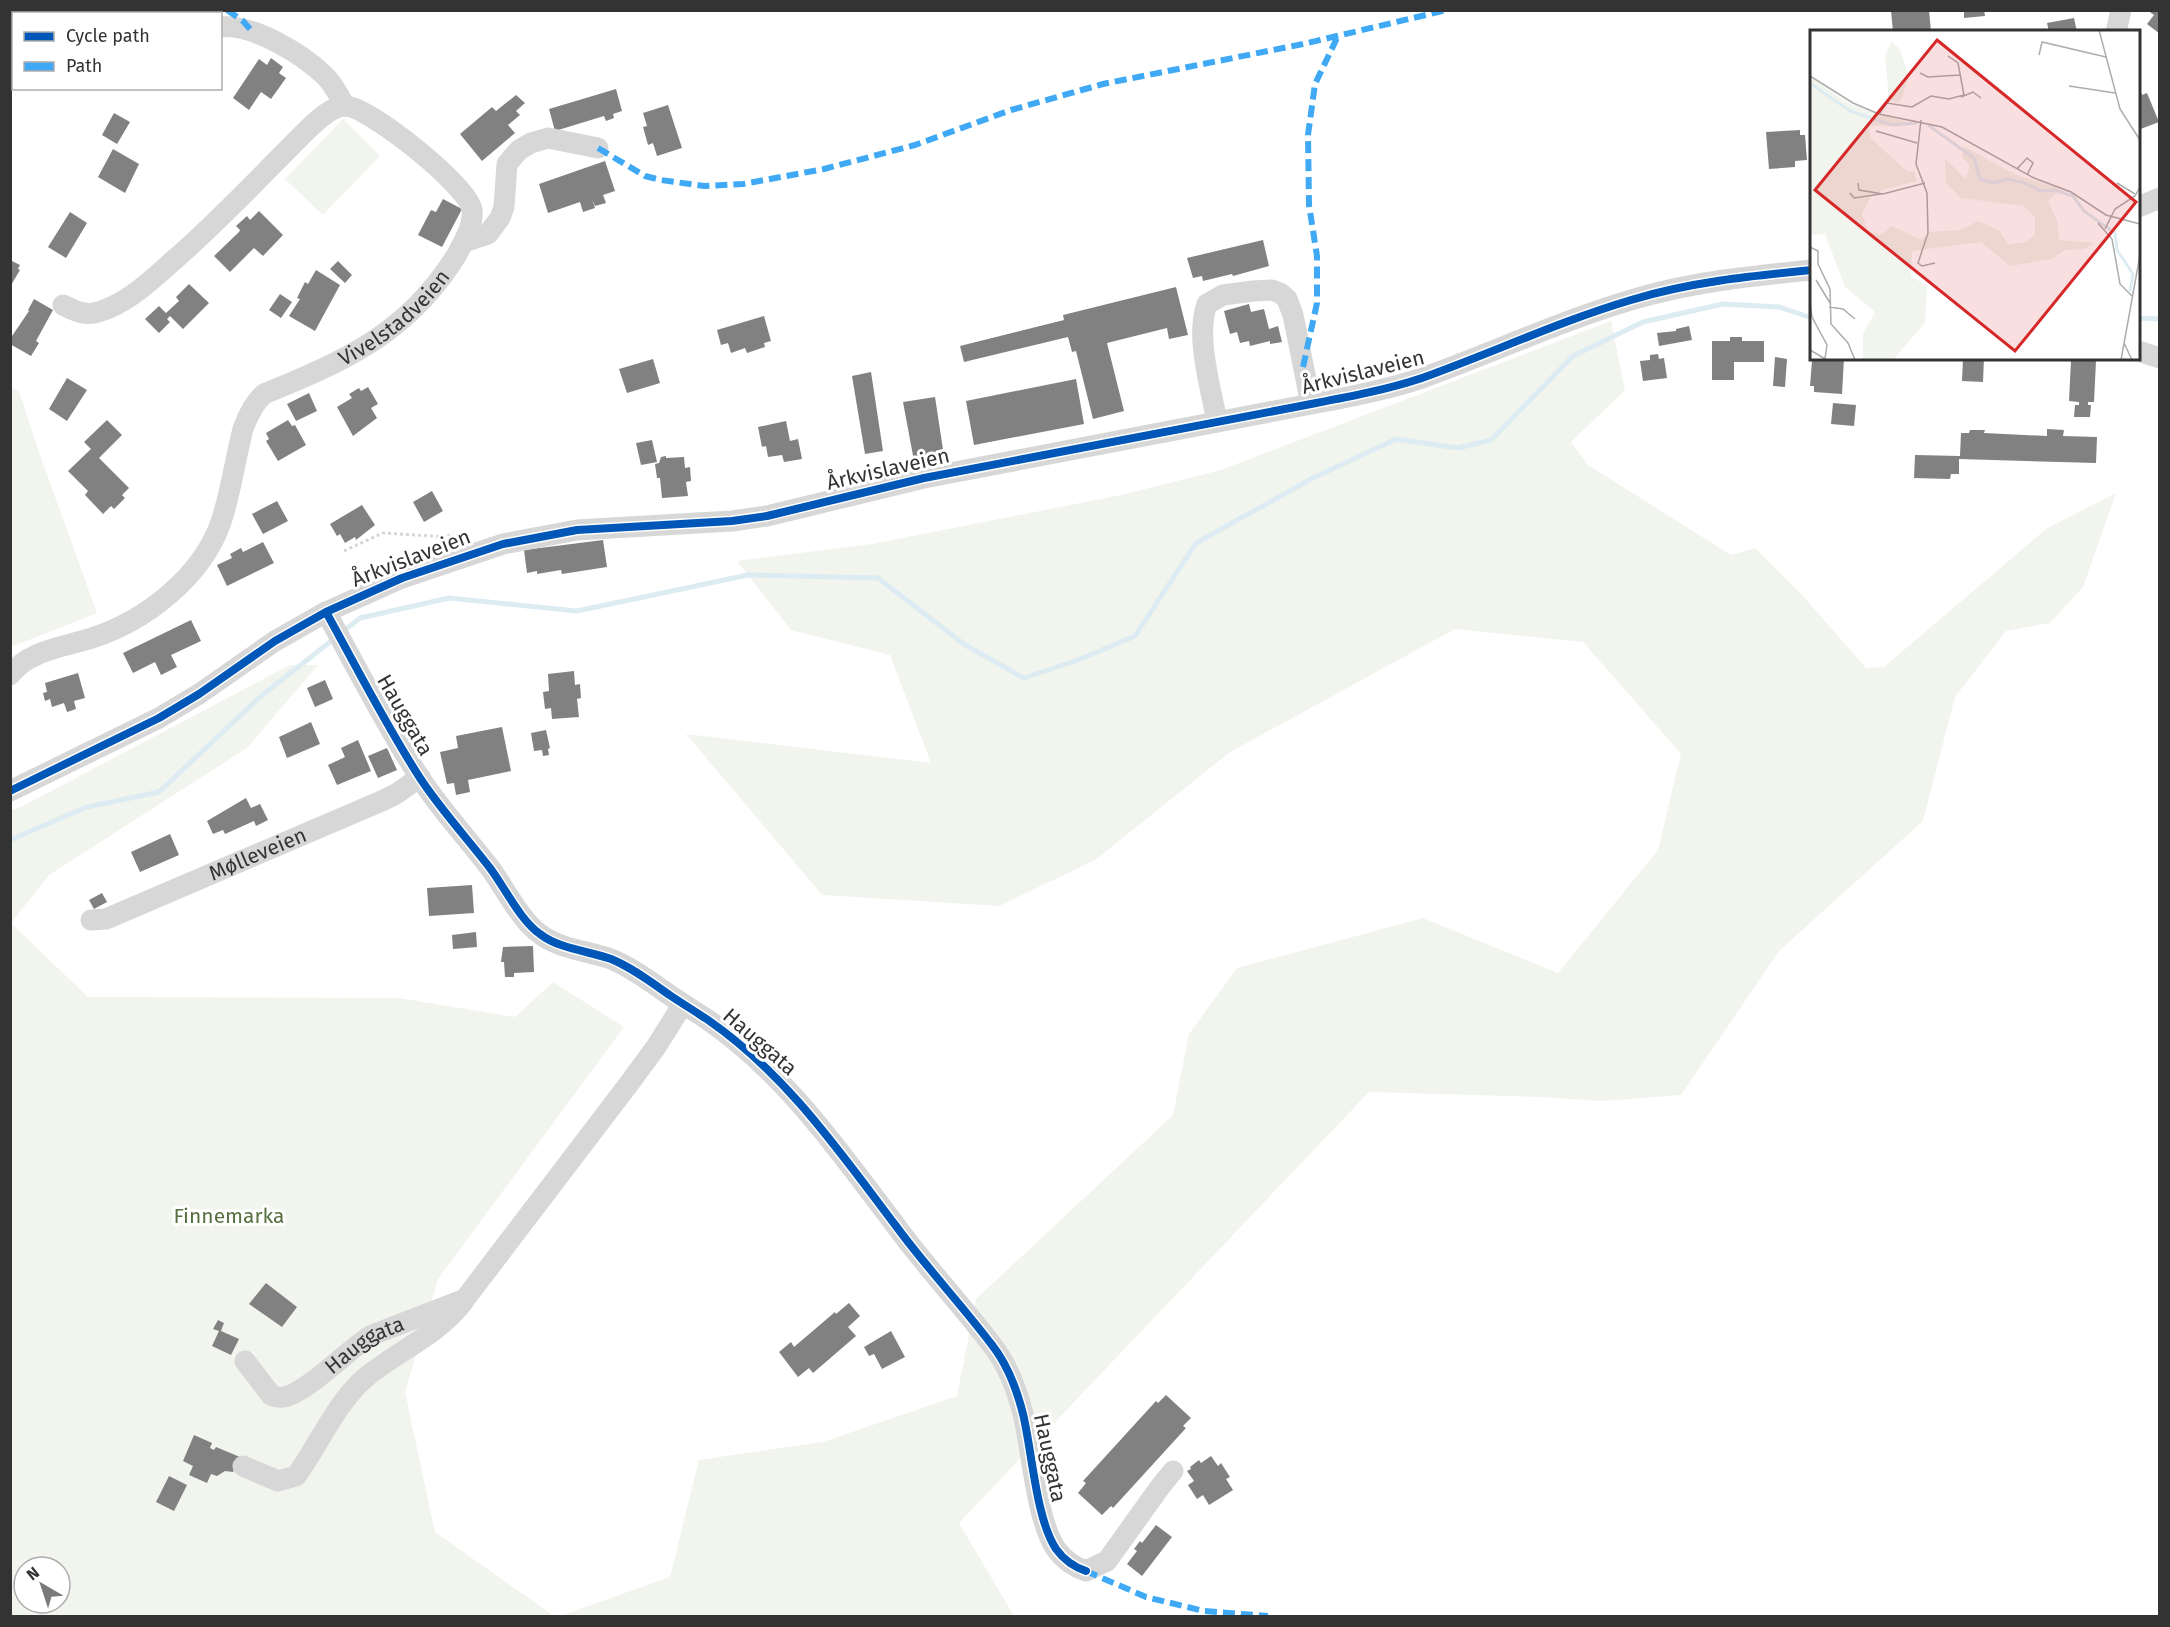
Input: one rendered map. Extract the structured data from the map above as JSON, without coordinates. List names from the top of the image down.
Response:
{
  "streets": {
    "street": [
      "Vivelstadveien",
      "Årkvislaveien",
      "Hauggata",
      "Mølleveien"
    ]
  },
  "crossings": [
    ["Årkvislaveien", "Hauggata"],
    ["Hauggata", "Mølleveien"]
  ],
  "parks": ["Finnemarka"],
  "legend": ["Cycle path", "Path"],
  "north": "top left"
}
